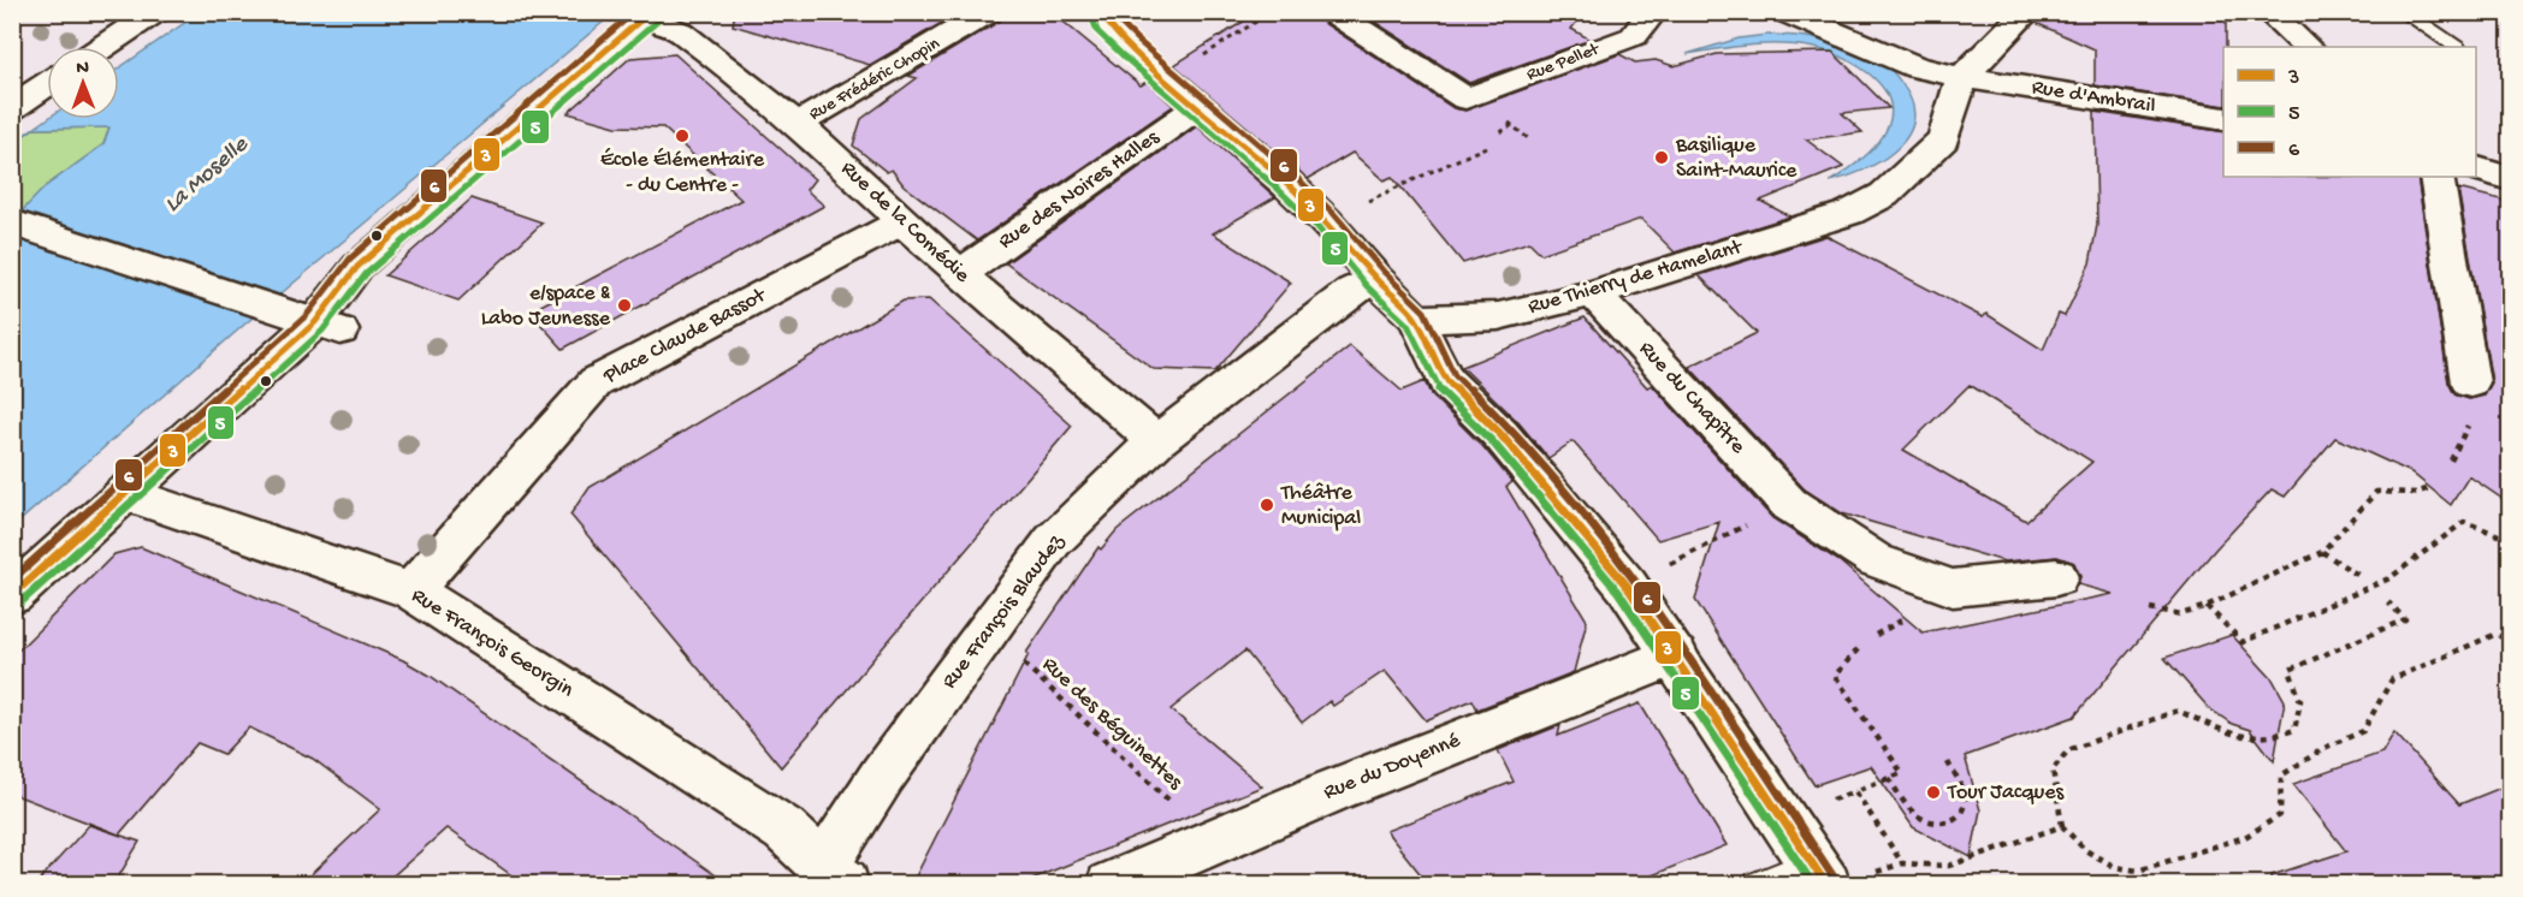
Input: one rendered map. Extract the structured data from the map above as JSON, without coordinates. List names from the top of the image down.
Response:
{
  "streets": {
    "street": [
      "Rue Pellet",
      "Rue Frédéric Chopin",
      "Rue d'Ambrail",
      "Rue des Noires Halles",
      "Rue de la Comédie",
      "Rue Thierry de Hamelant",
      "Place Claude Bassot",
      "Rue du Chapître",
      "Rue François Blaudez",
      "Rue François Georgin",
      "Rue du Doyenné"
    ],
    "path": ["Rue des Béguinettes"]
  },
  "crossings": [
    ["Rue Frédéric Chopin", "Rue de la Comédie"],
    ["Rue d'Ambrail", "Rue Thierry de Hamelant"],
    ["Rue des Noires Halles", "Rue de la Comédie"],
    ["Rue de la Comédie", "Place Claude Bassot"],
    ["Rue de la Comédie", "Rue François Blaudez"],
    ["Rue Thierry de Hamelant", "Rue du Chapître"],
    ["Place Claude Bassot", "Rue François Georgin"],
    ["Rue François Blaudez", "Rue François Georgin"],
    ["Rue François Blaudez", "Rue des Béguinettes"],
    ["Rue des Béguinettes", "Rue du Doyenné"]
  ],
  "water": ["La Moselle"],
  "places": [
    "École Élémentaire - du Centre -",
    "Basilique Saint-Maurice",
    "e/space & Labo Jeunesse",
    "Théâtre Municipal",
    "Tour Jacques"
  ],
  "lines": ["transit line 3", "transit line 6", "transit line 5"],
  "legend": ["3", "5", "6"],
  "north": "top"
}
